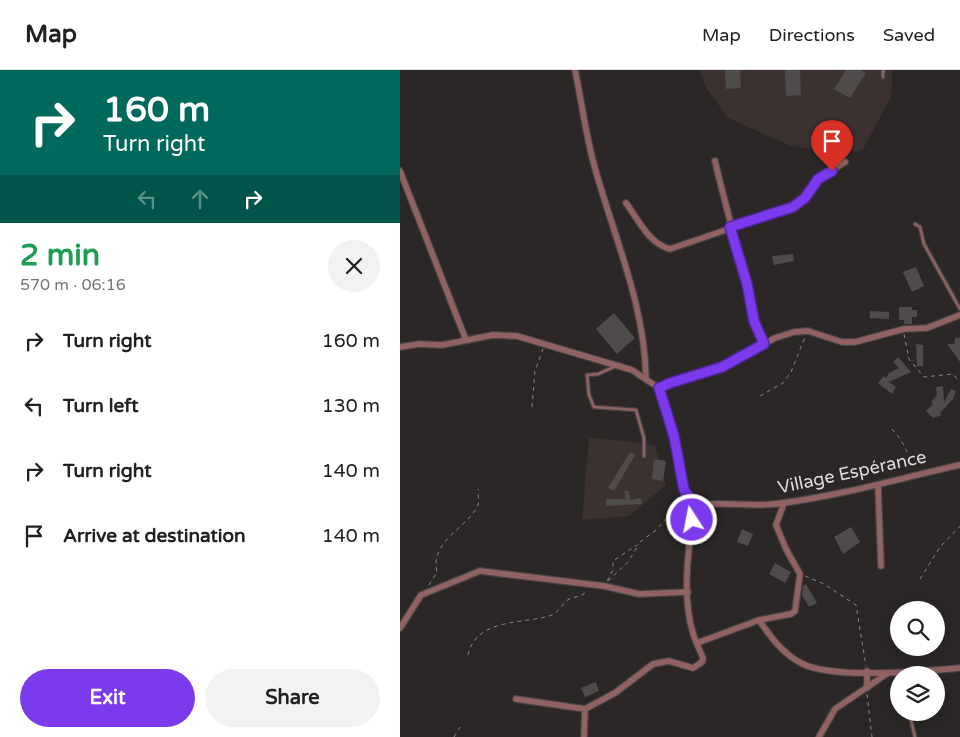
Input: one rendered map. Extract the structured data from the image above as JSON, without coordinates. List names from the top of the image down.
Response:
{
  "streets": {
    "street": ["Village Espérance"]
  },
  "page": {
    "header": "Map",
    "nav": ["Map", "Directions", "Saved"],
    "turn": ["160 m", "Turn right"],
    "heading": ["2 min", "570 m · 06:16"],
    "list": [
      {
        "name": "Turn right",
        "value": "160 m"
      },
      {
        "name": "Turn left",
        "value": "130 m"
      },
      {
        "name": "Turn right",
        "value": "140 m"
      },
      {
        "name": "Arrive at destination",
        "value": "140 m"
      }
    ],
    "buttons": ["Exit", "Share"]
  }
}
